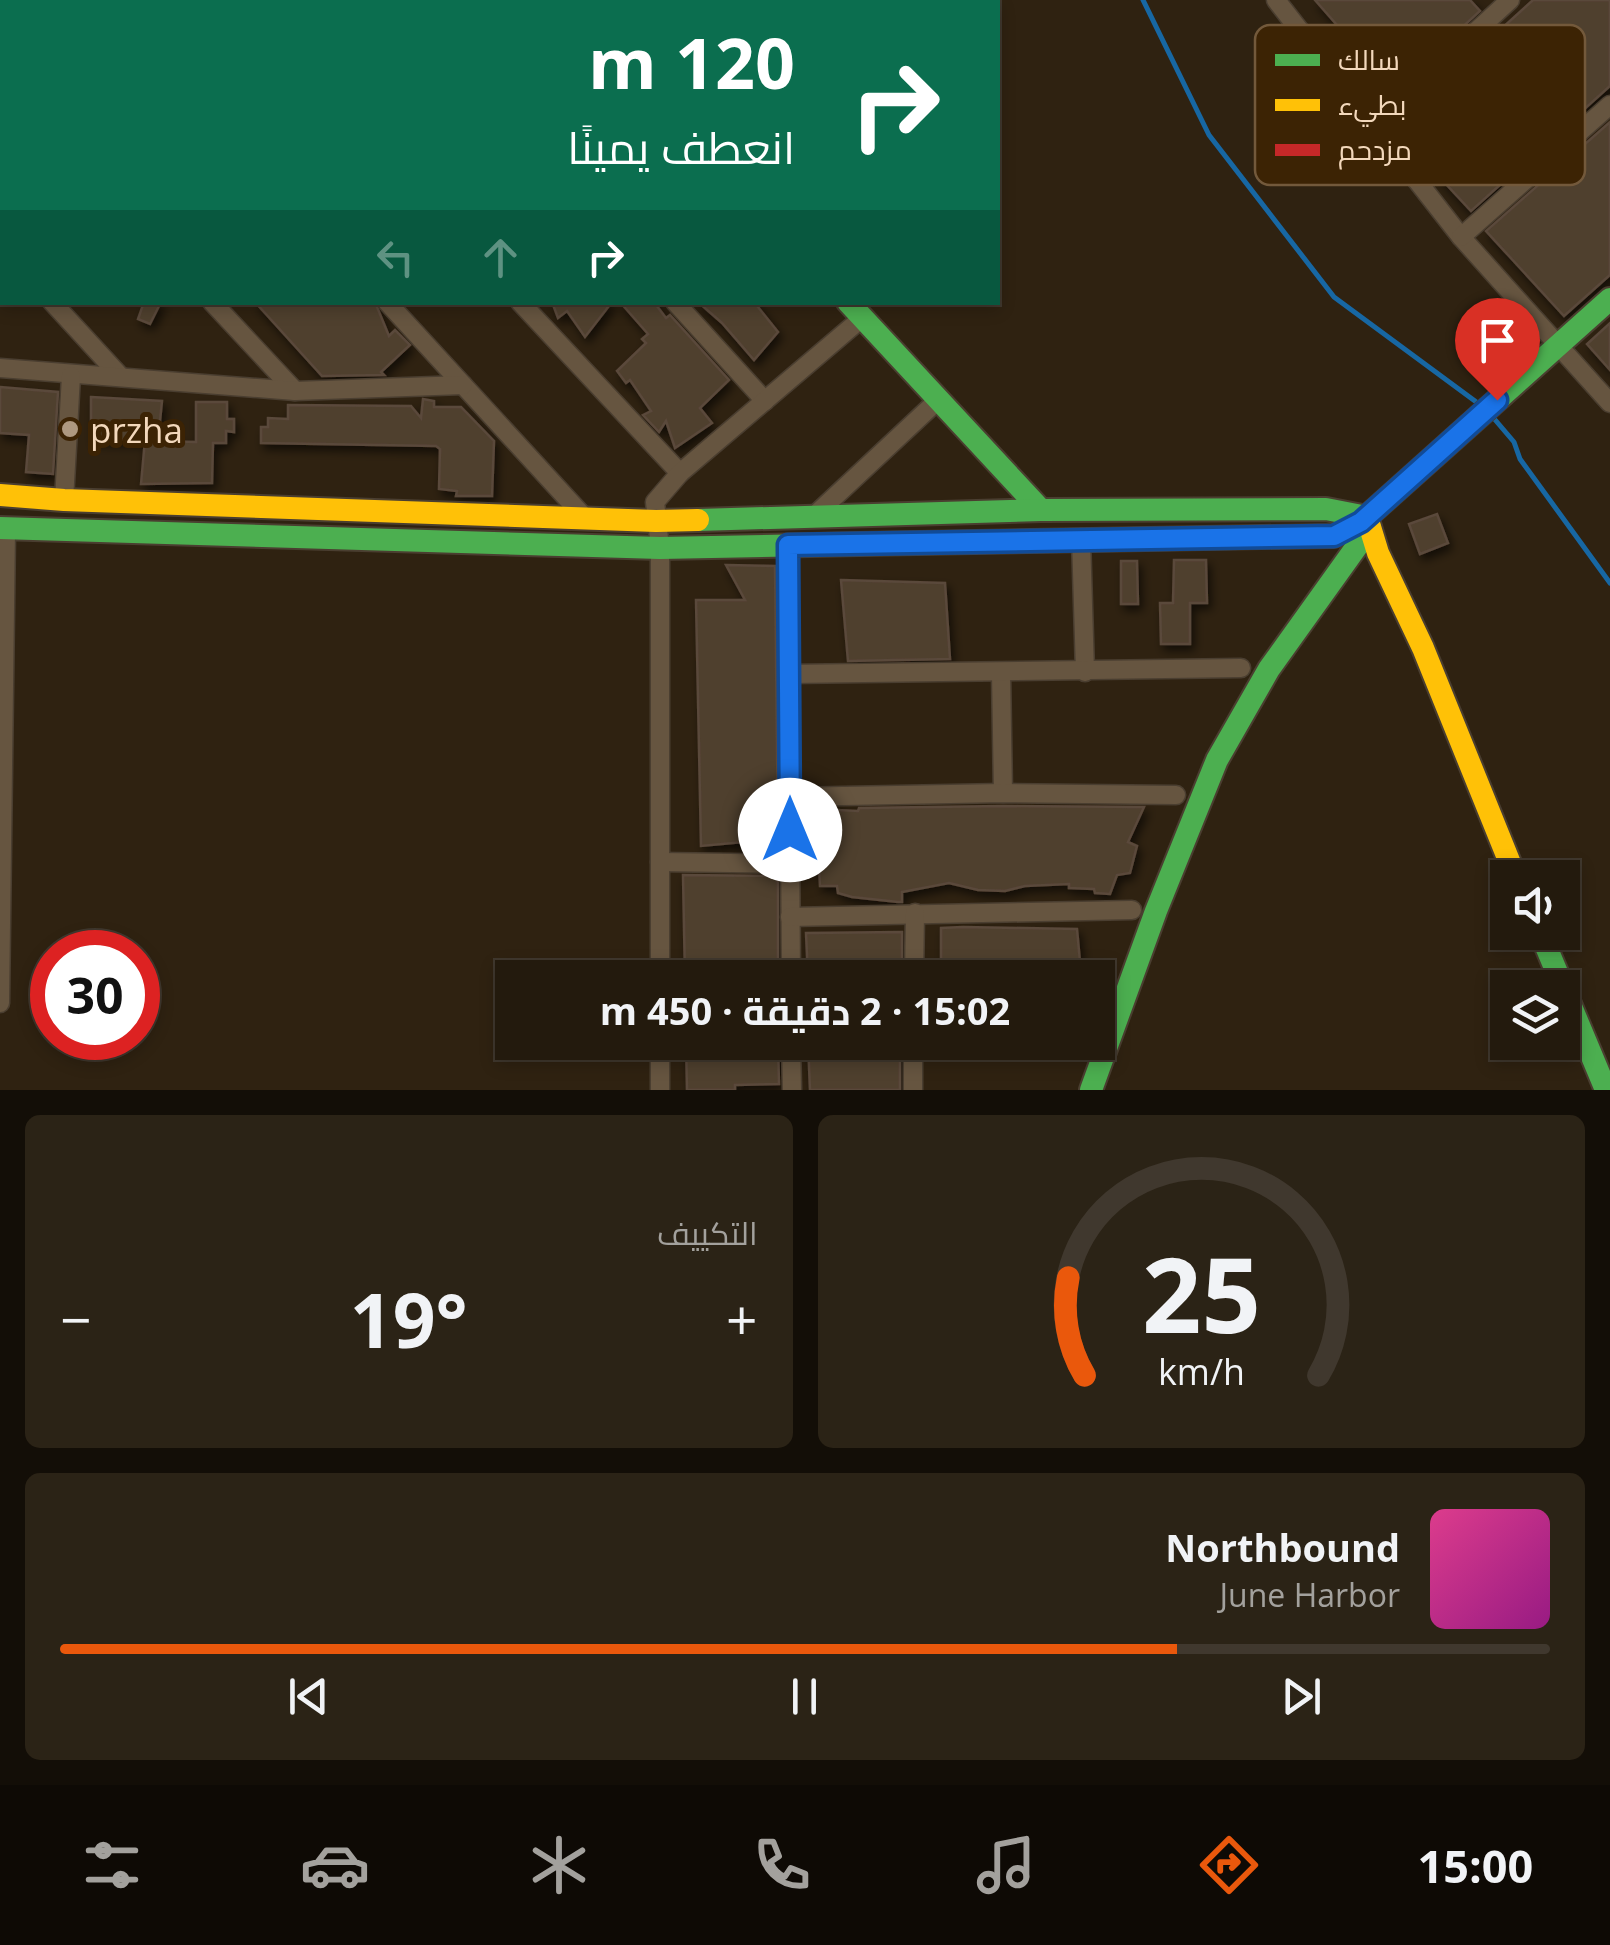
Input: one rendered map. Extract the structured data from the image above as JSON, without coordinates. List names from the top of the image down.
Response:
{
  "places": ["przha"],
  "legend": ["سالك", "بطيء", "مزدحم"],
  "page": {
    "turn": ["120 m", "انعطف يمينًا"],
    "limit": "30",
    "trip": "15:02 · 2 دقيقة · 450 m",
    "tile": "التكييف",
    "heat": ["−", "19°", "+"],
    "song": ["Northbound", "June Harbor"],
    "tabs": "15:00",
    "gauge": ["25", "km/h"]
  }
}
